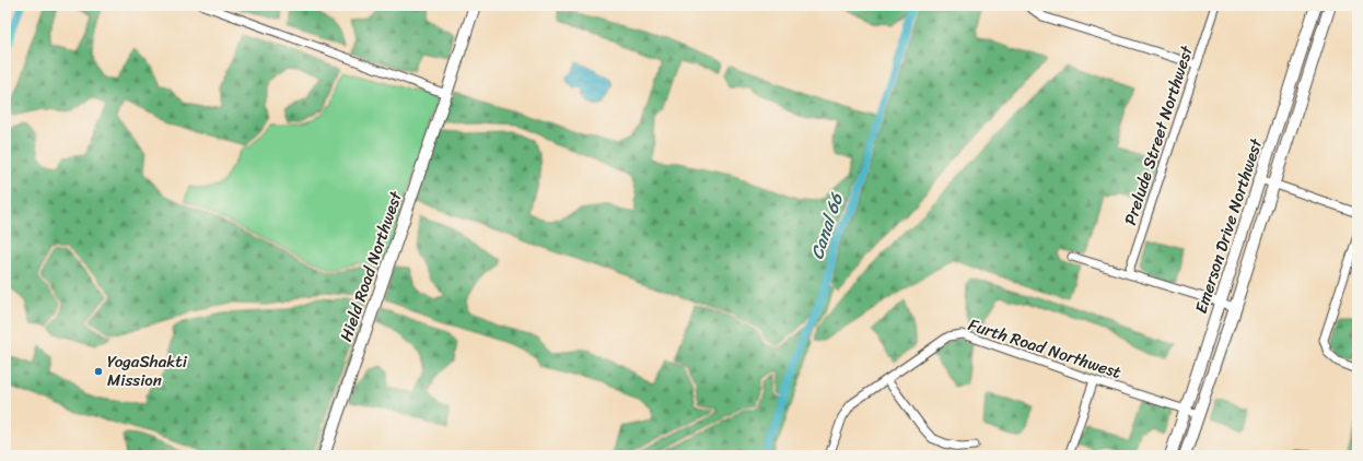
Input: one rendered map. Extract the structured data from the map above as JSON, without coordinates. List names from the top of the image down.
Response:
{
  "streets": {
    "street": [
      "Prelude Street Northwest",
      "Emerson Drive Northwest",
      "Hield Road Northwest",
      "Furth Road Northwest"
    ]
  },
  "crossings": [
    ["Emerson Drive Northwest", "Furth Road Northwest"]
  ],
  "water": ["Canal 66"],
  "places": ["YogaShakti Mission"]
}
